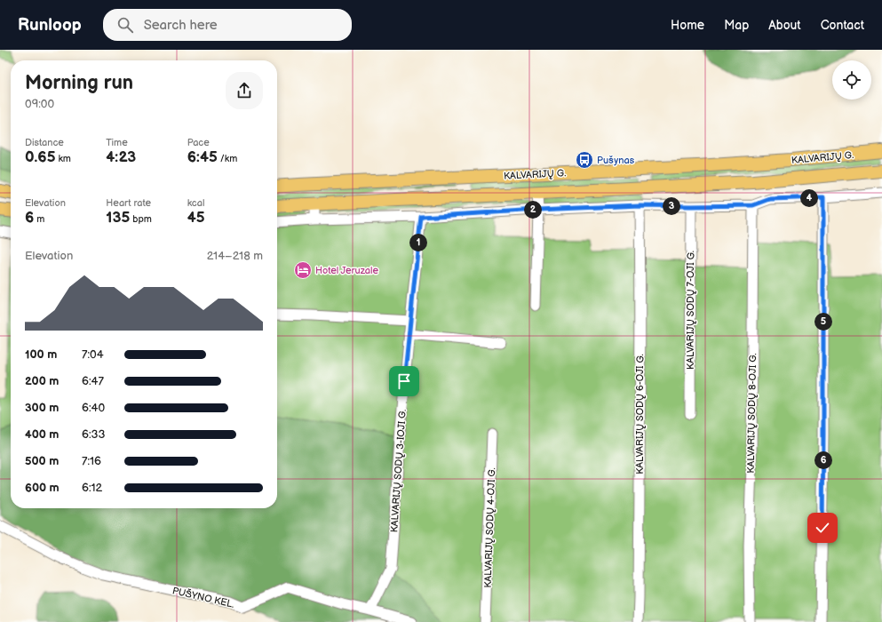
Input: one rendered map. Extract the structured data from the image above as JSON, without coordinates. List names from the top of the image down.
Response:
{
  "streets": {
    "main road": ["KALVARIJŲ G."],
    "street": [
      "KALVARIJŲ SODŲ 7-OJI G.",
      "KALVARIJŲ SODŲ 8-OJI G.",
      "KALVARIJŲ SODŲ 6-OJI G.",
      "KALVARIJŲ SODŲ 3-IOJI G.",
      "KALVARIJŲ SODŲ 4-OJI G.",
      "PUŠYNO KEL."
    ]
  },
  "crossings": [
    ["KALVARIJŲ SODŲ 3-IOJI G.", "PUŠYNO KEL."]
  ],
  "places": {
    "bus stop": ["Pušynas"],
    "hotel": ["Hotel Jeruzale"]
  },
  "page": {
    "header": "Runloop",
    "search": "Search here",
    "nav": [
      "Home",
      "Map",
      "About",
      "Contact"
    ],
    "heading": ["Morning run", "09:00"],
    "stats": [
      ["Distance", "0.65 km"],
      ["Time", "4:23"],
      ["Pace", "6:45 /km"],
      ["Elevation", "6 m"],
      ["Heart rate", "135 bpm"],
      ["kcal", "45"]
    ],
    "pins": [
      "4",
      "3",
      "2",
      "1",
      "5",
      "6"
    ],
    "chart": ["Elevation", "214–218 m"],
    "list": [
      {
        "name": "100 m",
        "note": "7:04"
      },
      {
        "name": "200 m",
        "note": "6:47"
      },
      {
        "name": "300 m",
        "note": "6:40"
      },
      {
        "name": "400 m",
        "note": "6:33"
      },
      {
        "name": "500 m",
        "note": "7:16"
      },
      {
        "name": "600 m",
        "note": "6:12"
      }
    ]
  }
}
